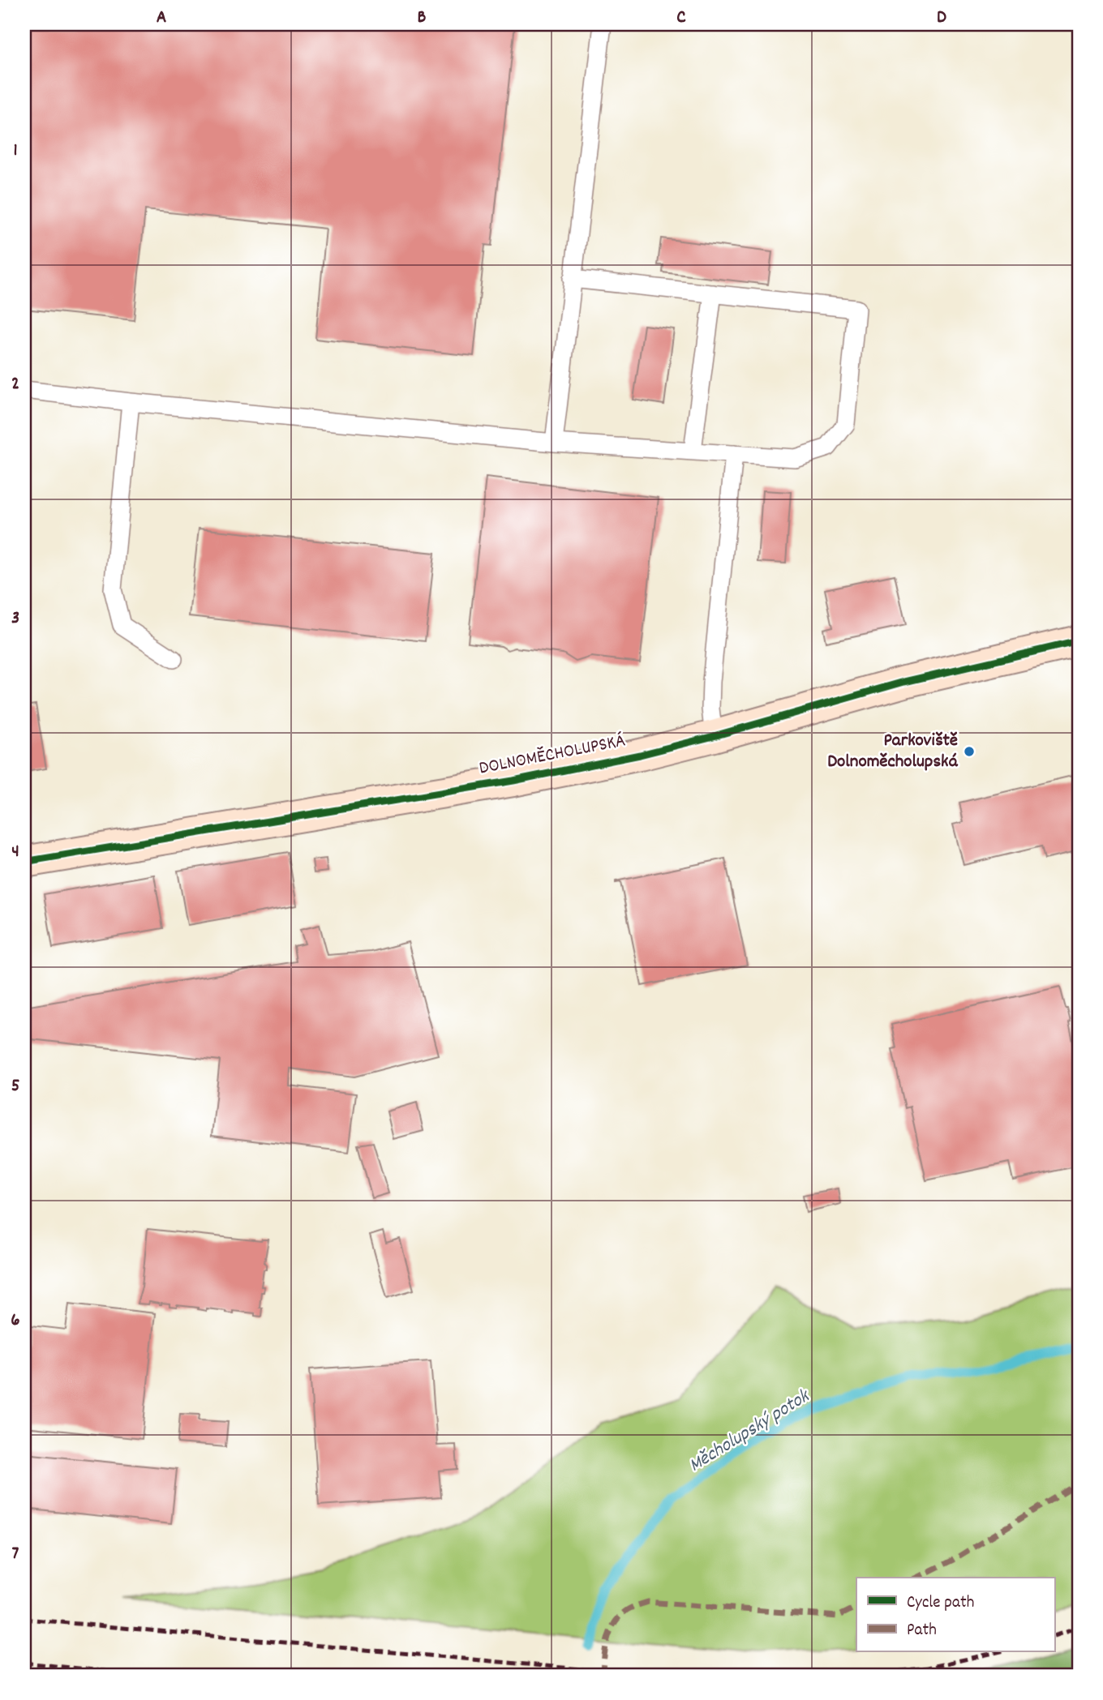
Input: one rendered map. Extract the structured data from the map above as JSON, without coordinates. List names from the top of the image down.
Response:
{
  "streets": {
    "street": ["DOLNOMĚCHOLUPSKÁ"]
  },
  "water": ["Měcholupský potok"],
  "places": ["Parkoviště Dolnoměcholupská"],
  "legend": ["Cycle path", "Path"],
  "grid": {
    "columns": [
      "A",
      "B",
      "C",
      "D"
    ],
    "rows": [
      "1",
      "2",
      "3",
      "4",
      "5",
      "6",
      "7"
    ]
  }
}
